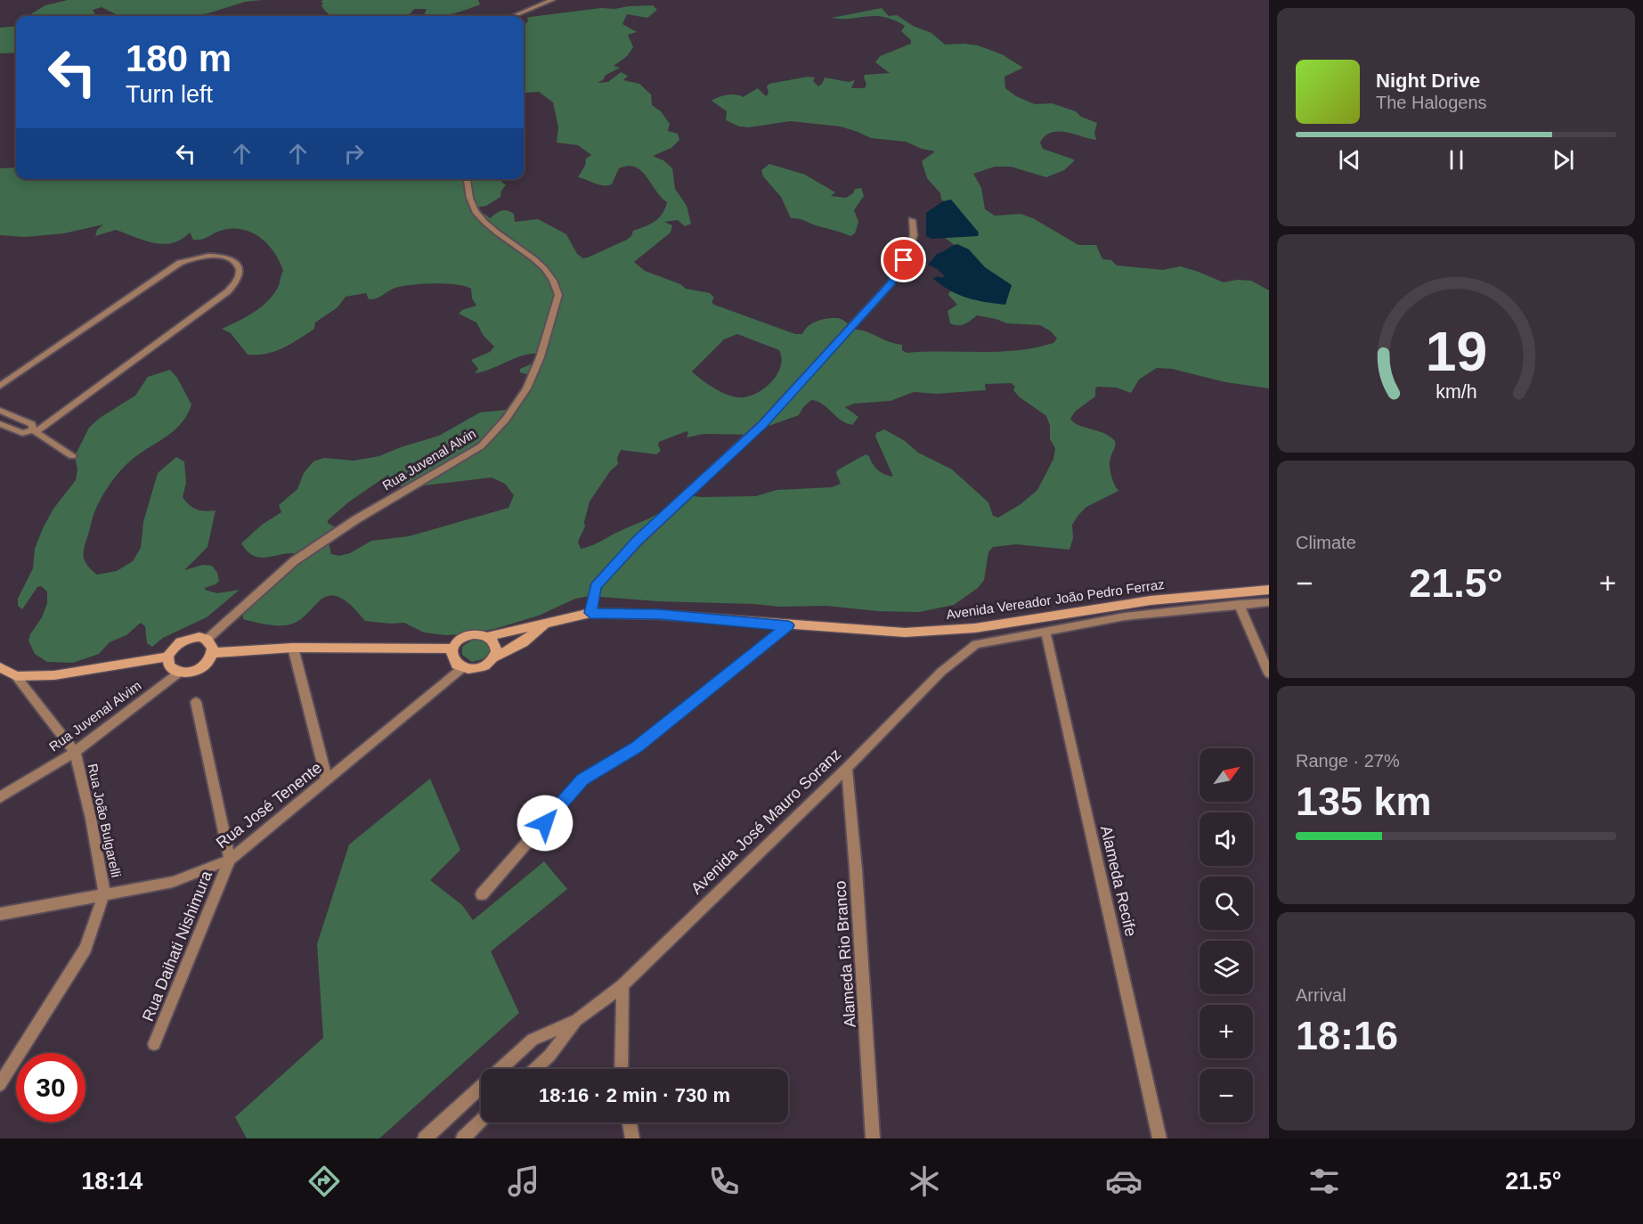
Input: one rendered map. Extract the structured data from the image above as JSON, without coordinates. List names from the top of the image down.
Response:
{
  "streets": {
    "main road": ["Avenida Vereador João Pedro Ferraz"],
    "street": [
      "Rua Juvenal Alvin",
      "Rua Juvenal Alvim",
      "Rua José Tenente",
      "Rua João Bulgarelli",
      "Avenida José Mauro Soranz",
      "Alameda Recife",
      "Rua Daihati Nishimura",
      "Alameda Rio Branco"
    ]
  },
  "crossings": [
    ["Rua Juvenal Alvin", "Rua Juvenal Alvim"],
    ["Avenida Vereador João Pedro Ferraz", "Rua José Tenente"],
    ["Rua Juvenal Alvim", "Rua João Bulgarelli"],
    ["Rua José Tenente", "Rua João Bulgarelli"],
    ["Rua José Tenente", "Rua Daihati Nishimura"],
    ["Avenida José Mauro Soranz", "Alameda Recife"],
    ["Avenida José Mauro Soranz", "Alameda Rio Branco"]
  ],
  "north": "top right",
  "page": {
    "turn": ["180 m", "Turn left"],
    "song": ["Night Drive", "The Halogens"],
    "tile": [
      "Climate",
      ["Range · 27%", "135 km"],
      ["Arrival", "18:16"]
    ],
    "heat": ["−", "21.5°", "+"],
    "map_buttons": ["+", "−"],
    "limit": "30",
    "trip": "18:16 · 2 min · 730 m",
    "tabs": ["18:14", "21.5°"],
    "gauge": ["19", "km/h"]
  }
}
